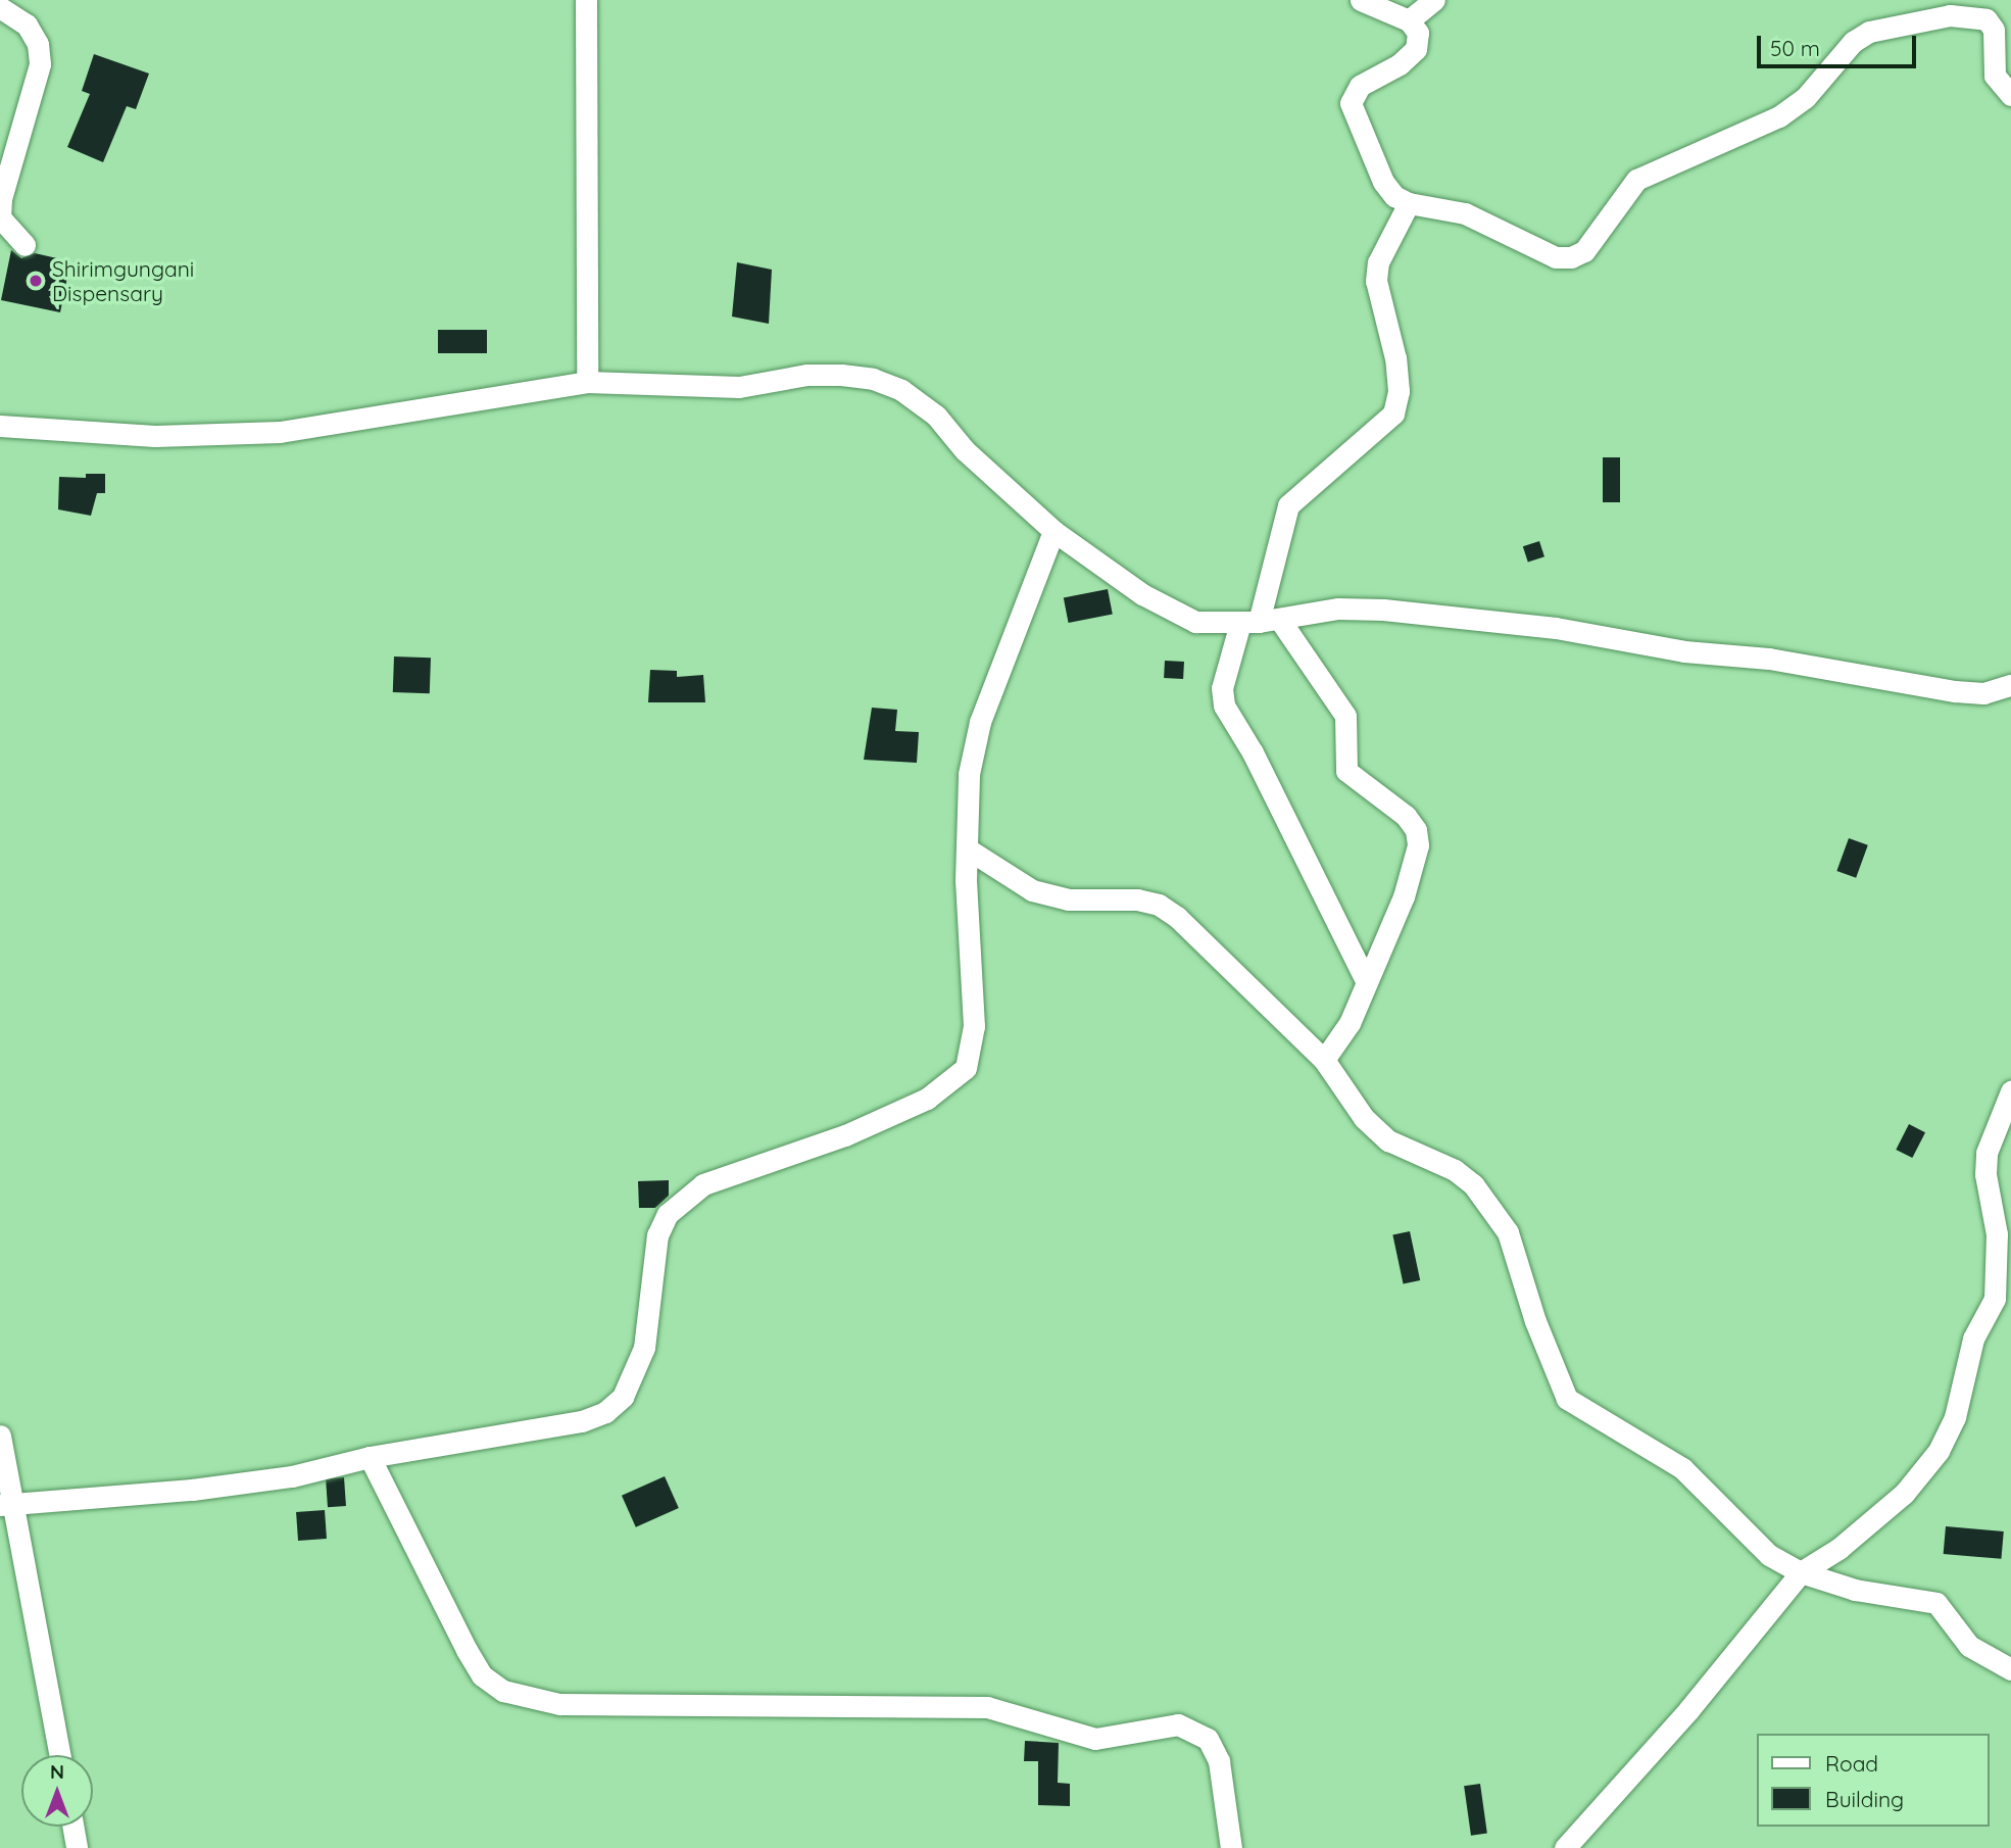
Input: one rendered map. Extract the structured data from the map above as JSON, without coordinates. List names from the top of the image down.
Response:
{
  "places": ["Shirimgungani Dispensary"],
  "legend": ["Road", "Building"],
  "scale_bar": "50 m",
  "north": "top"
}
